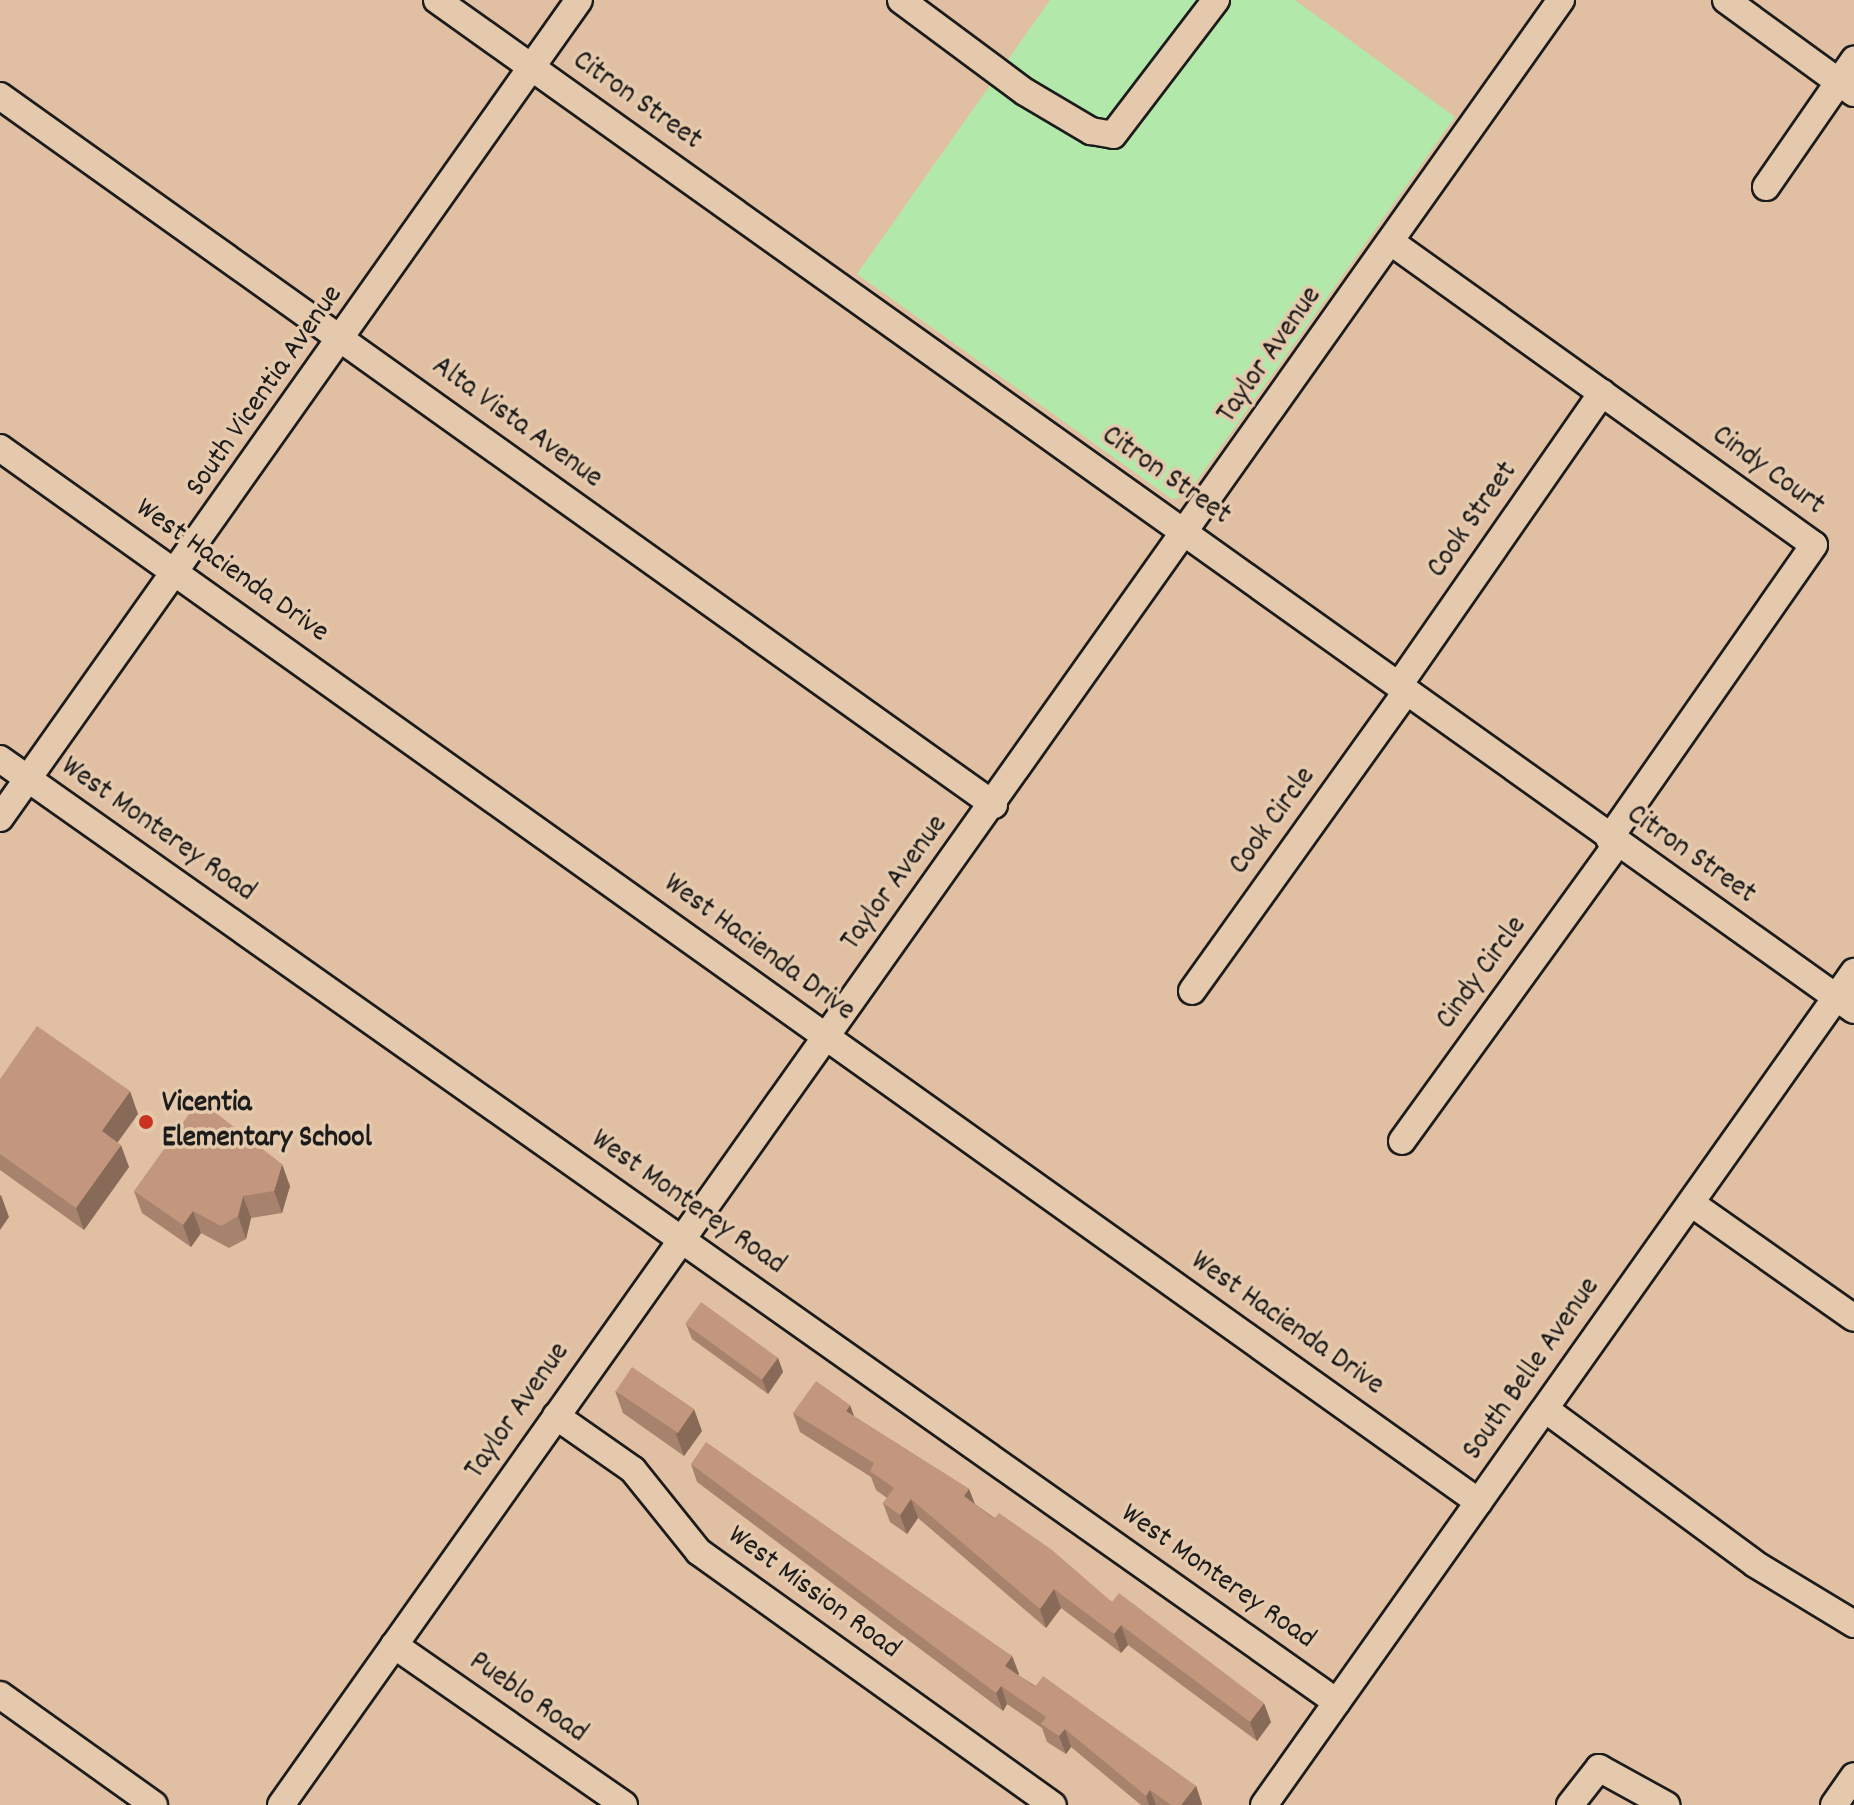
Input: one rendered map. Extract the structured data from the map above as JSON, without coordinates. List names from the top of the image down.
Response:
{
  "streets": {
    "street": [
      "Citron Street",
      "Taylor Avenue",
      "South Vicentia Avenue",
      "Alta Vista Avenue",
      "Cindy Court",
      "Cook Street",
      "West Hacienda Drive",
      "Cook Circle",
      "West Monterey Road",
      "Cindy Circle",
      "South Belle Avenue",
      "West Mission Road",
      "Pueblo Road"
    ]
  },
  "crossings": [
    ["Citron Street", "Taylor Avenue"],
    ["Citron Street", "South Vicentia Avenue"],
    ["Citron Street", "Cindy Court"],
    ["Citron Street", "Cook Street"],
    ["Citron Street", "Cook Circle"],
    ["Citron Street", "Cindy Circle"],
    ["Citron Street", "South Belle Avenue"],
    ["Taylor Avenue", "Alta Vista Avenue"],
    ["Taylor Avenue", "Cindy Court"],
    ["Taylor Avenue", "West Hacienda Drive"],
    ["Taylor Avenue", "West Monterey Road"],
    ["Taylor Avenue", "West Mission Road"],
    ["Taylor Avenue", "Pueblo Road"],
    ["South Vicentia Avenue", "Alta Vista Avenue"],
    ["South Vicentia Avenue", "West Hacienda Drive"],
    ["South Vicentia Avenue", "West Monterey Road"],
    ["Cindy Court", "Cook Street"],
    ["Cindy Court", "Cindy Circle"],
    ["Cook Street", "Cook Circle"],
    ["West Hacienda Drive", "South Belle Avenue"],
    ["West Monterey Road", "South Belle Avenue"]
  ],
  "places": ["Vicentia Elementary School"]
}
